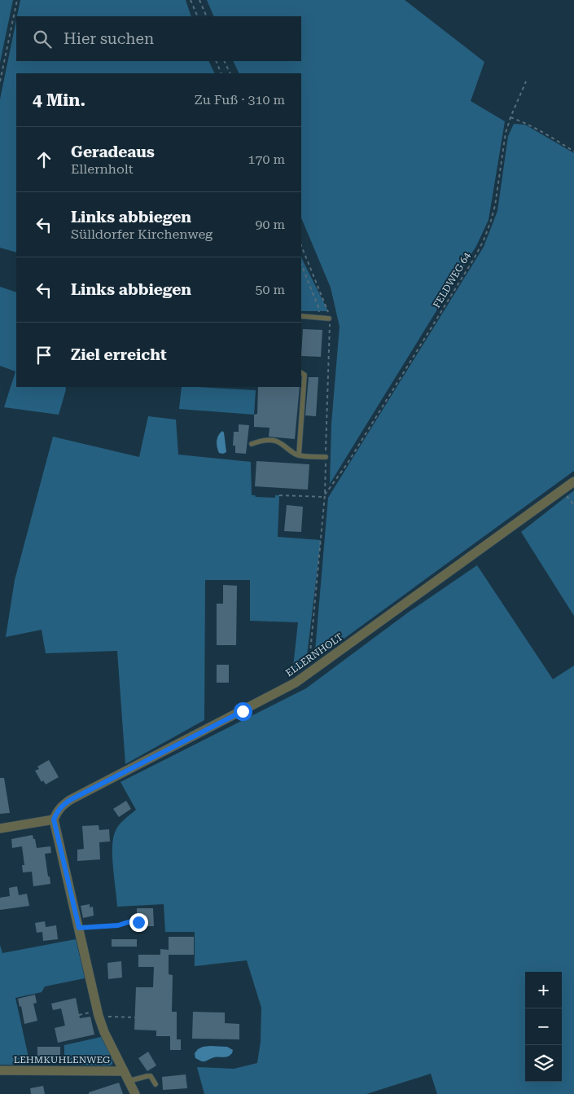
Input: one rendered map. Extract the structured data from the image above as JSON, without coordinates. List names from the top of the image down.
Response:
{
  "streets": {
    "street": ["ELLERNHOLT", "LEHMKUHLENWEG"],
    "path": ["FELDWEG 64"]
  },
  "page": {
    "search": "Hier suchen",
    "heading": ["4 Min.", "Zu Fuß · 310 m"],
    "list": [
      ["Geradeaus", "Ellernholt", "170 m"],
      ["Links abbiegen", "Sülldorfer Kirchenweg", "90 m"],
      ["Links abbiegen", "50 m"],
      "Ziel erreicht"
    ],
    "map_buttons": ["+", "−"]
  }
}
